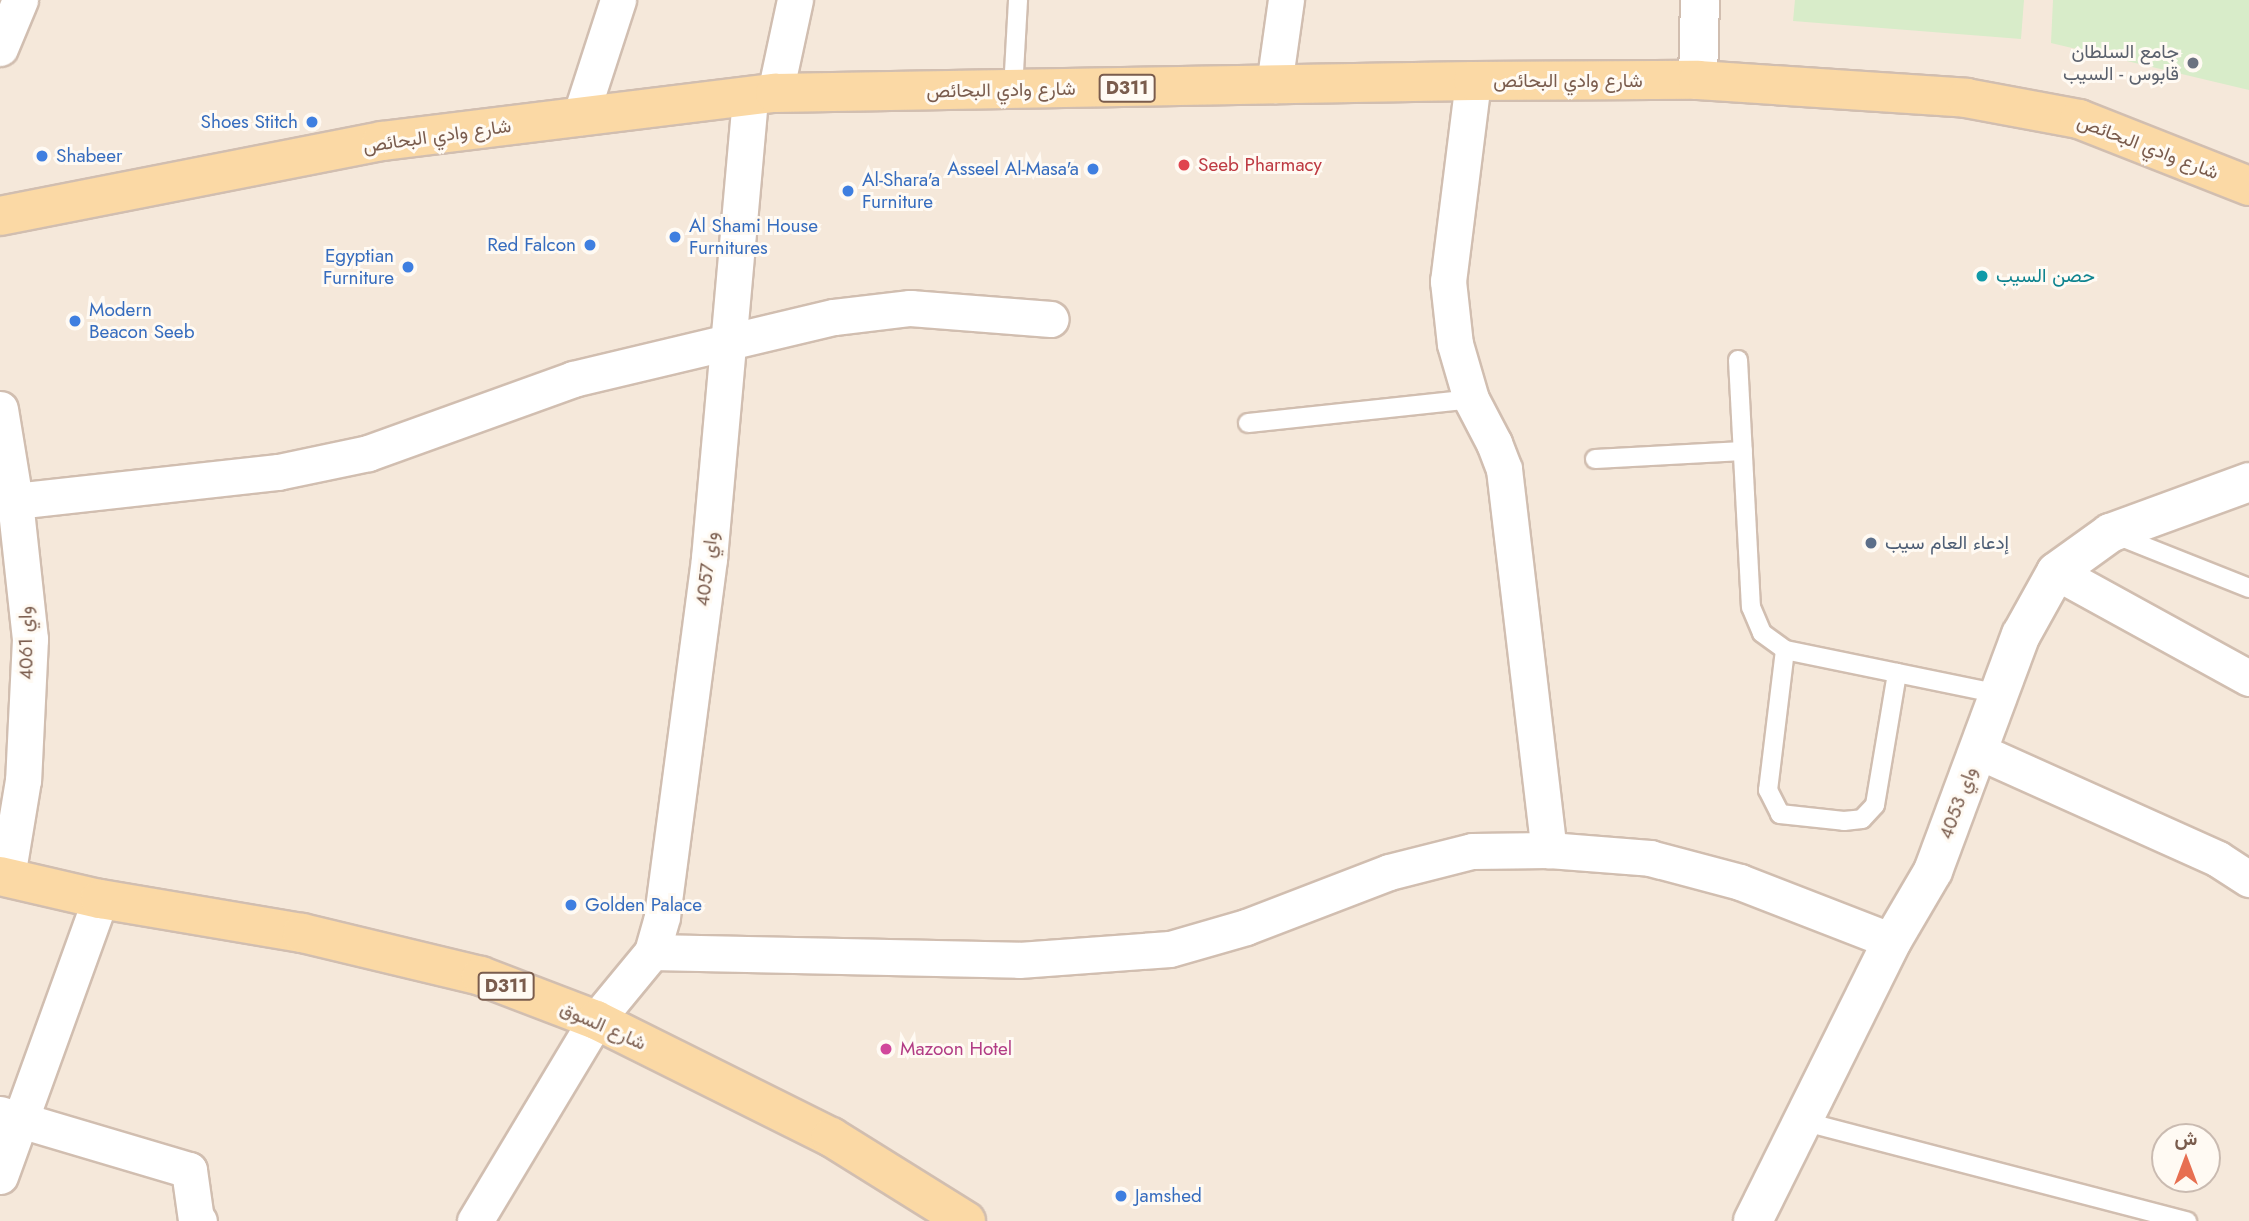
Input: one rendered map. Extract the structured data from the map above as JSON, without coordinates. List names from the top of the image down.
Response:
{
  "streets": {
    "main road": ["شارع وادي البحائص", "D311", "شارع السوق"],
    "street": ["واي 4057", "واي 4061", "واي 4053"]
  },
  "crossings": [
    ["شارع وادي البحائص", "واي 4057"],
    ["واي 4057", "شارع السوق"],
    ["واي 4061", "شارع السوق"]
  ],
  "places": [
    "جامع السلطان قابوس - السيب",
    "Shoes Stitch",
    "Shabeer",
    "Seeb Pharmacy",
    "Asseel Al-Masa'a",
    "Al-Shara'a Furniture",
    "Al Shami House Furnitures",
    "Red Falcon",
    "Egyptian Furniture",
    "حصن السيب",
    "Modern Beacon Seeb",
    "إدعاء العام سيب",
    "Golden Palace",
    "Mazoon Hotel",
    "Jamshed"
  ],
  "north": "top"
}
